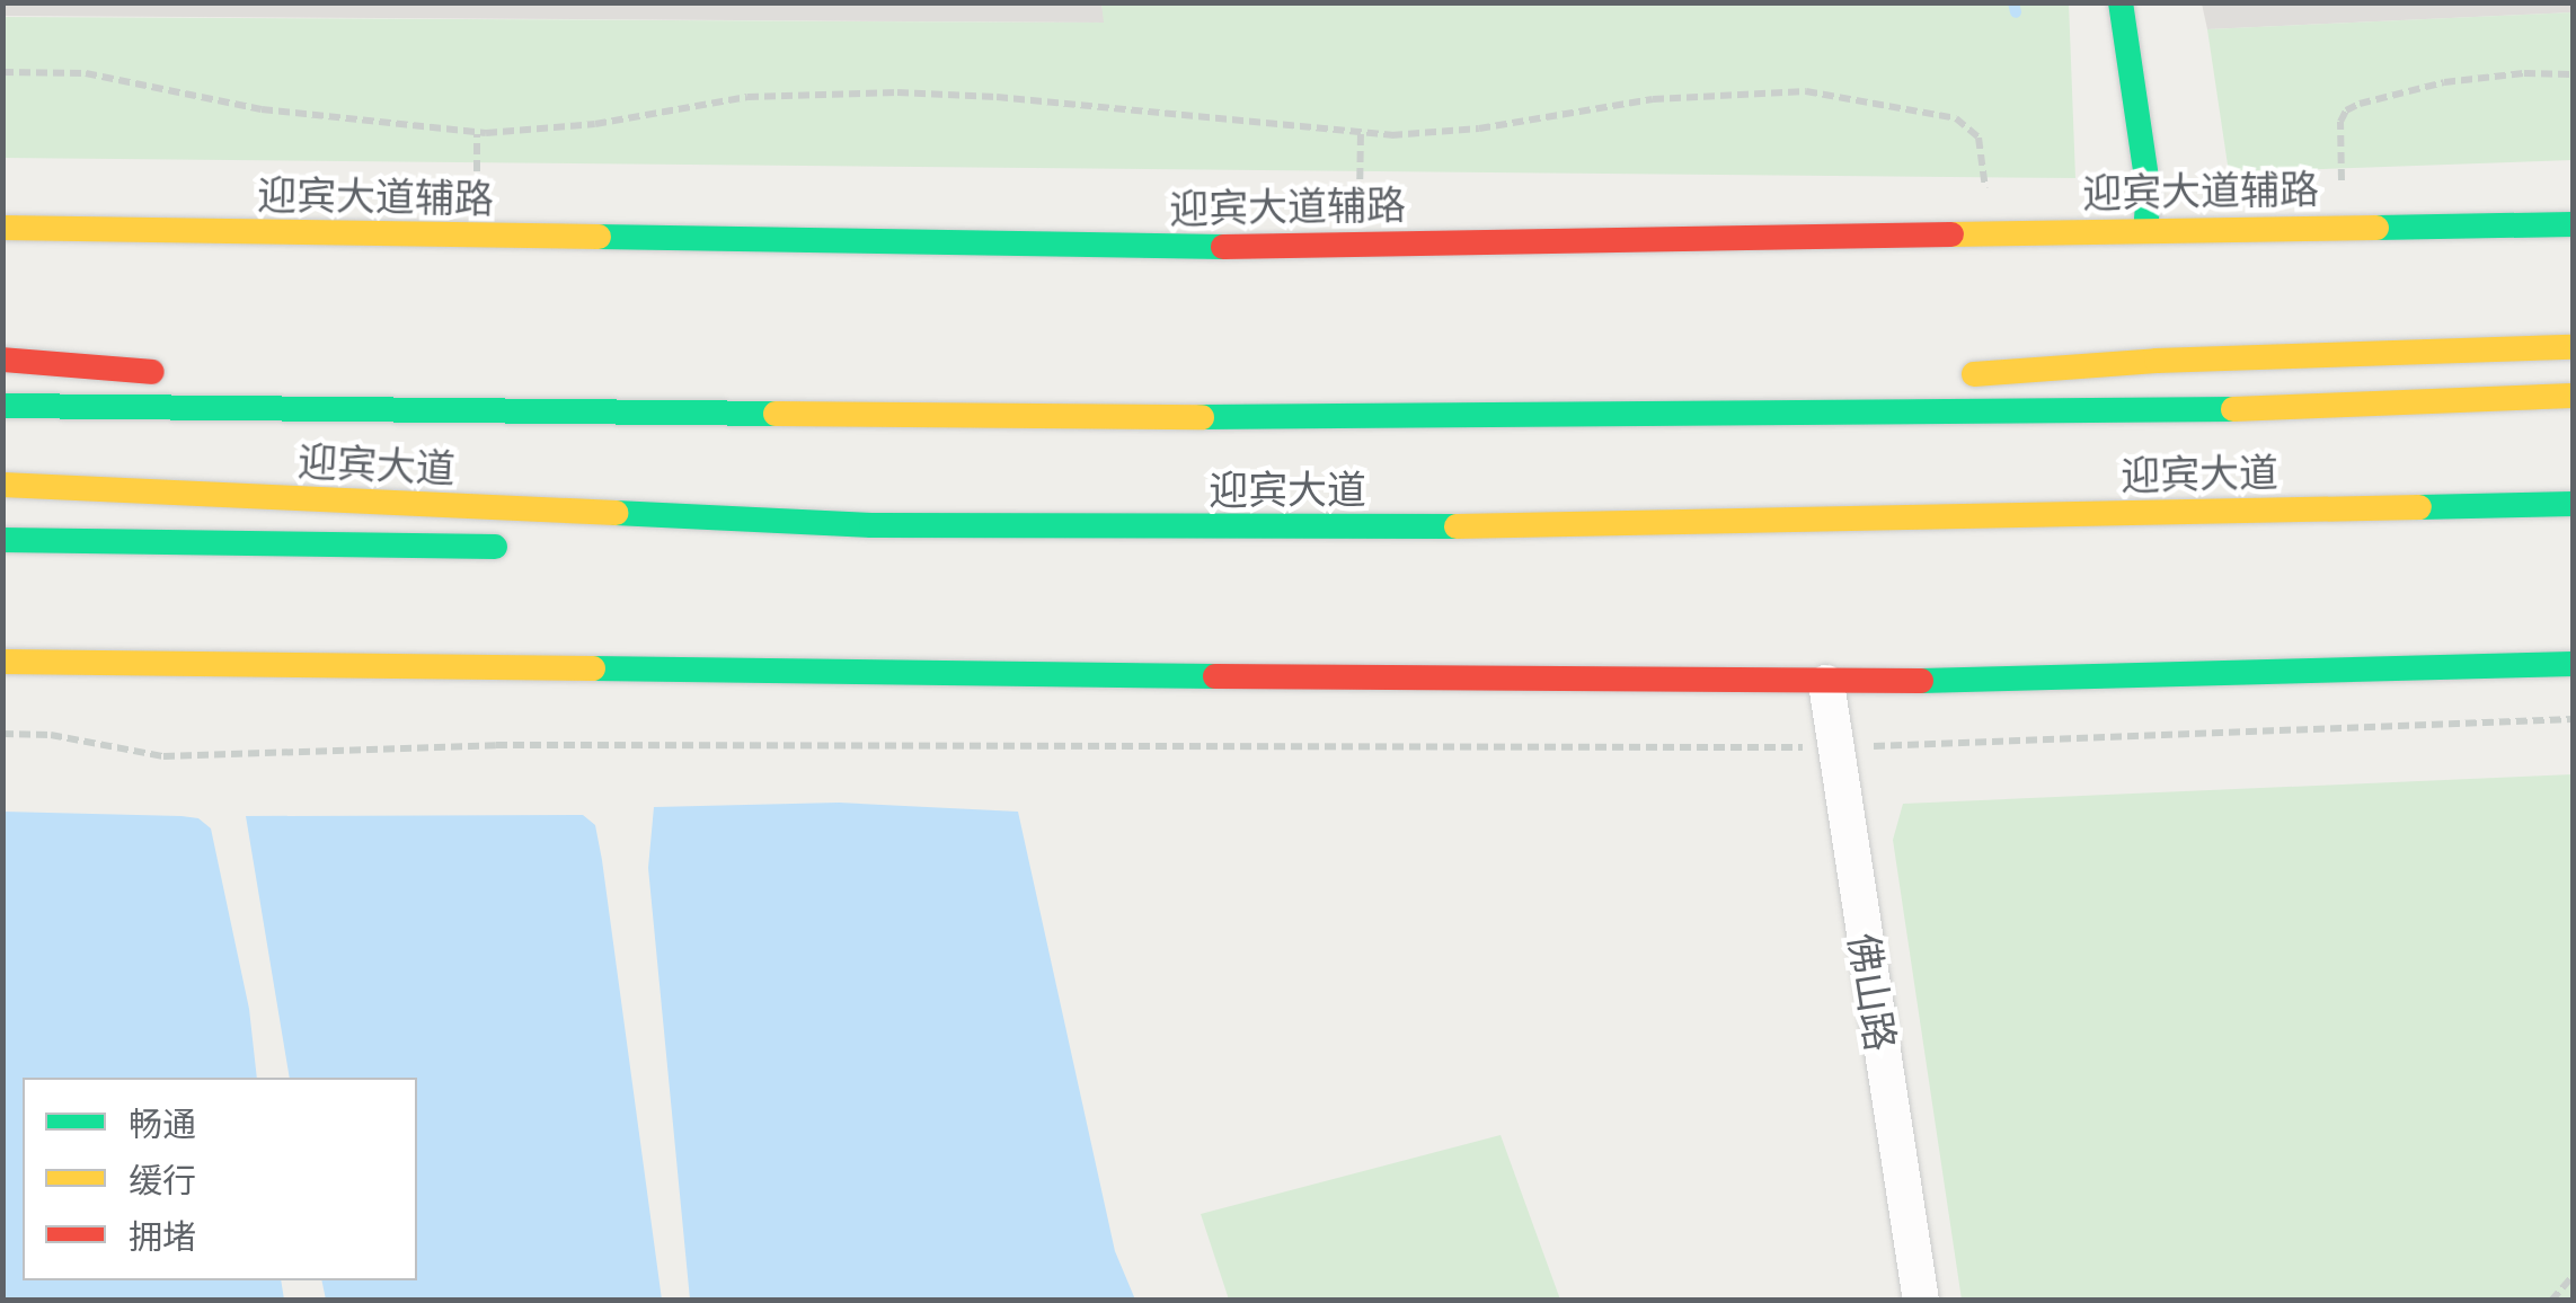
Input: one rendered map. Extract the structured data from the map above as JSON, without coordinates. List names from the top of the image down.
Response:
{
  "streets": {
    "main road": ["迎宾大道辅路", "迎宾大道"],
    "street": ["佛山路"]
  },
  "legend": ["畅通", "缓行", "拥堵"]
}
